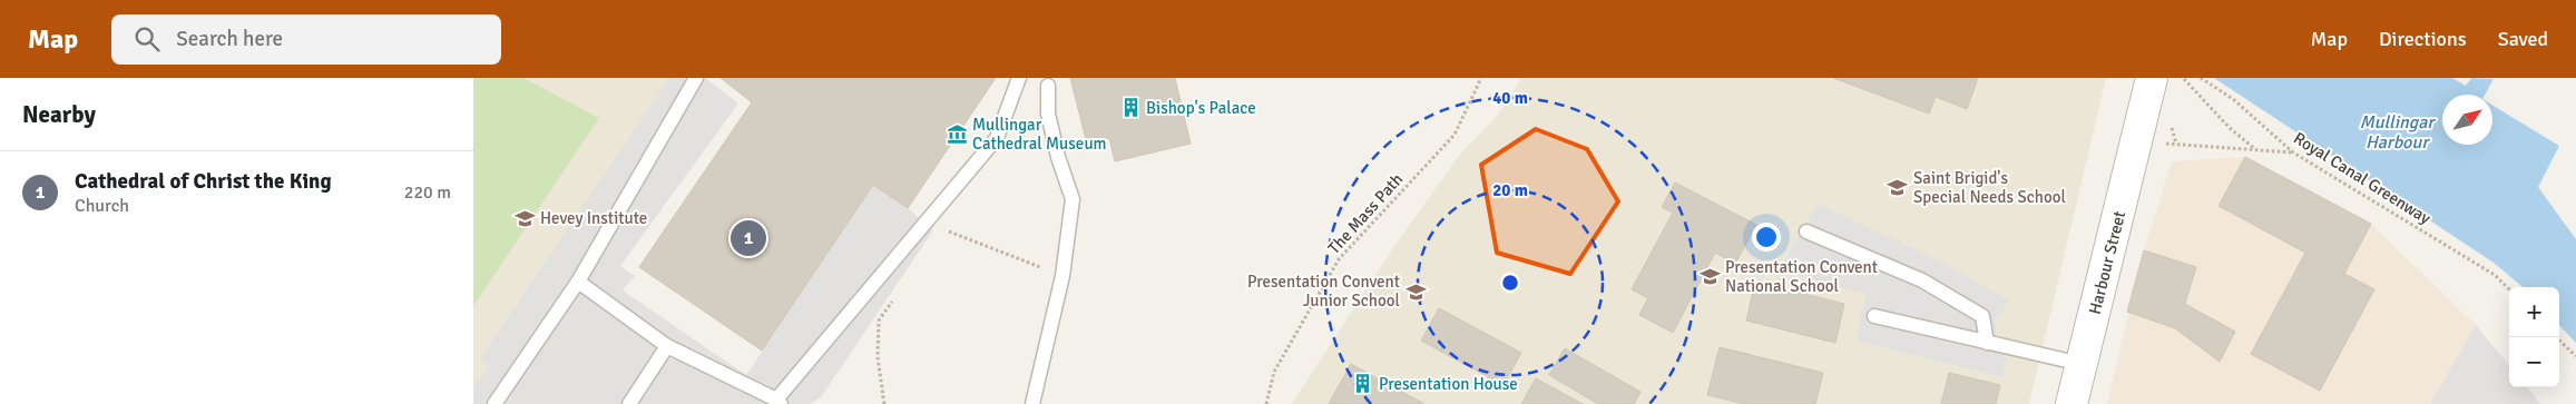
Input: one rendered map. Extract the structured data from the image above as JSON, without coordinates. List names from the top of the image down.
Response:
{
  "streets": {
    "street": ["Harbour Street"],
    "path": ["Royal Canal Greenway", "The Mass Path"]
  },
  "water": ["Mullingar Harbour"],
  "places": {
    "building": ["Bishop's Palace", "Presentation House"],
    "museum": ["Mullingar Cathedral Museum"],
    "school or university": [
      "Saint Brigid's Special Needs School",
      "Hevey Institute",
      "Presentation Convent National School",
      "Presentation Convent Junior School"
    ]
  },
  "north": "top right",
  "page": {
    "header": "Map",
    "search": "Search here",
    "nav": ["Map", "Directions", "Saved"],
    "heading": "Nearby",
    "list": [
      {
        "mark": "1",
        "name": "Cathedral of Christ the King",
        "note": "Church",
        "value": "220 m"
      }
    ],
    "pins": "1",
    "map_buttons": ["+", "−"]
  },
  "rings": ["40 m", "20 m"]
}
